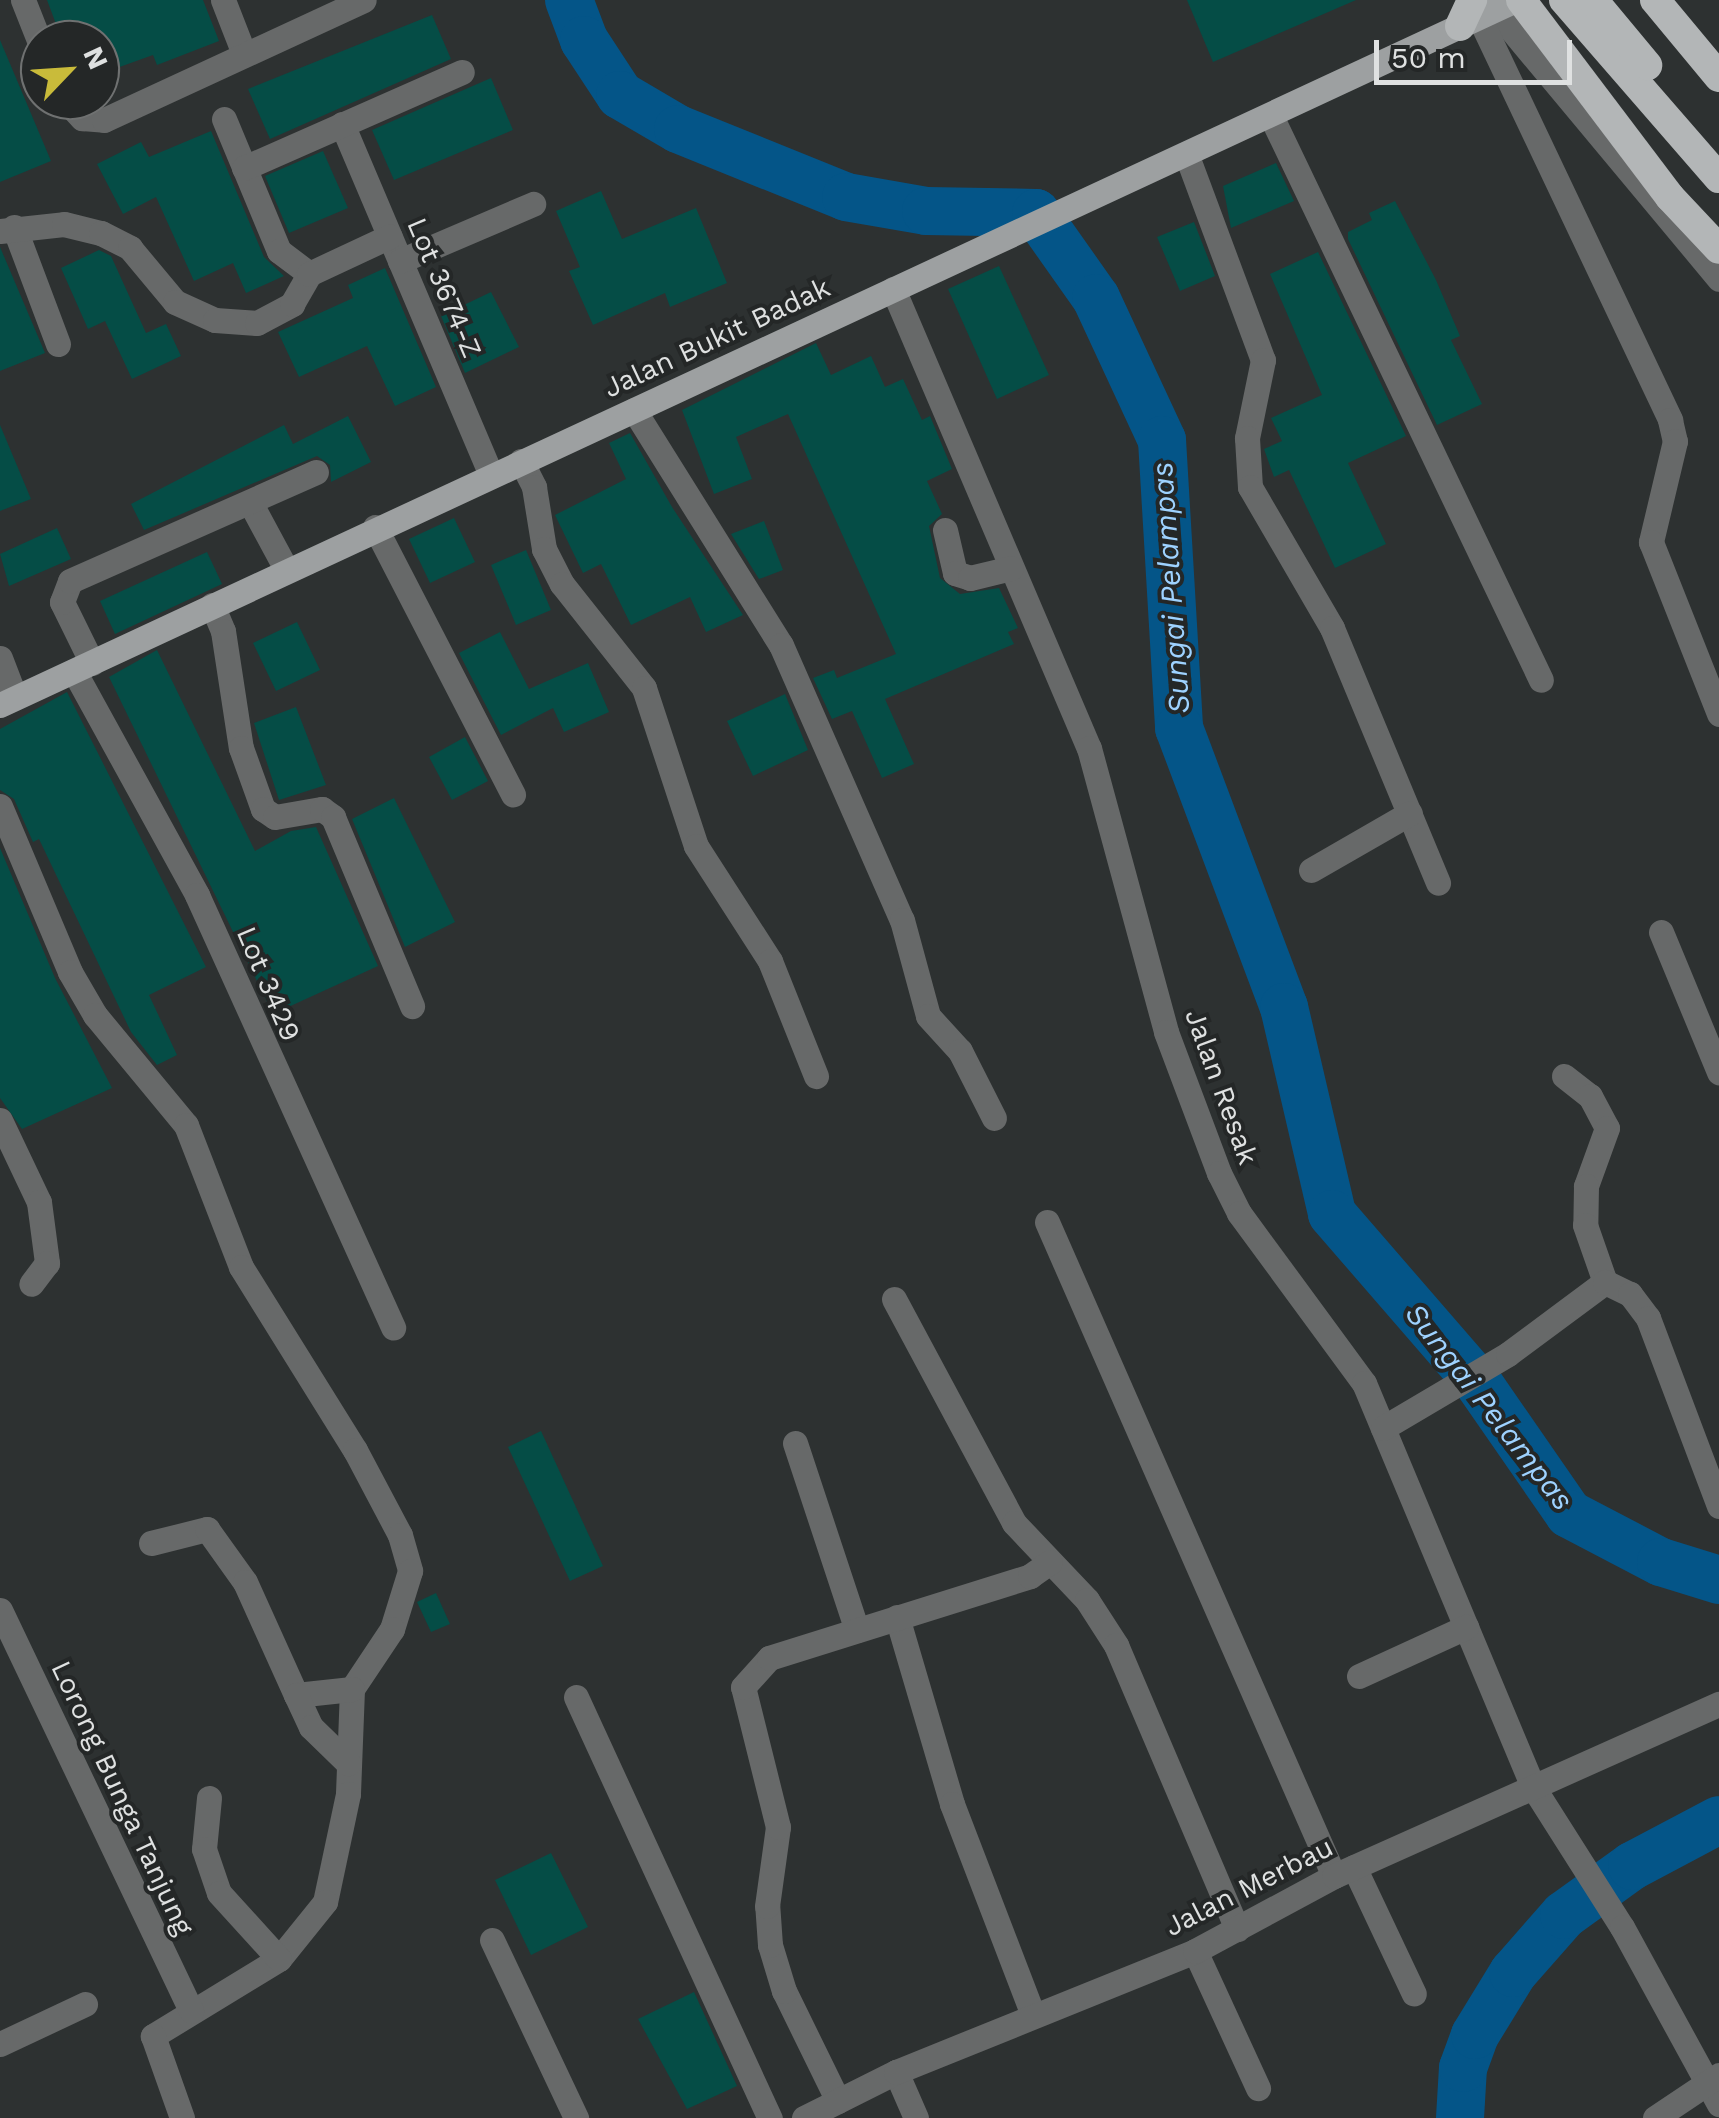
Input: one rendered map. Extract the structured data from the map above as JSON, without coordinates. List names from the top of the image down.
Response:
{
  "streets": {
    "main road": ["Jalan Bukit Badak"],
    "street": [
      "Lot 3674-Z",
      "Lot 3429",
      "Jalan Resak",
      "Lorong Bunga Tanjung",
      "Jalan Merbau"
    ]
  },
  "crossings": [
    ["Lot 3674-Z", "Jalan Bukit Badak"],
    ["Jalan Bukit Badak", "Lot 3429"],
    ["Jalan Bukit Badak", "Jalan Resak"],
    ["Jalan Resak", "Jalan Merbau"]
  ],
  "water": ["Sungai Pelampas"],
  "scale_bar": "50 m",
  "north": "top right"
}
